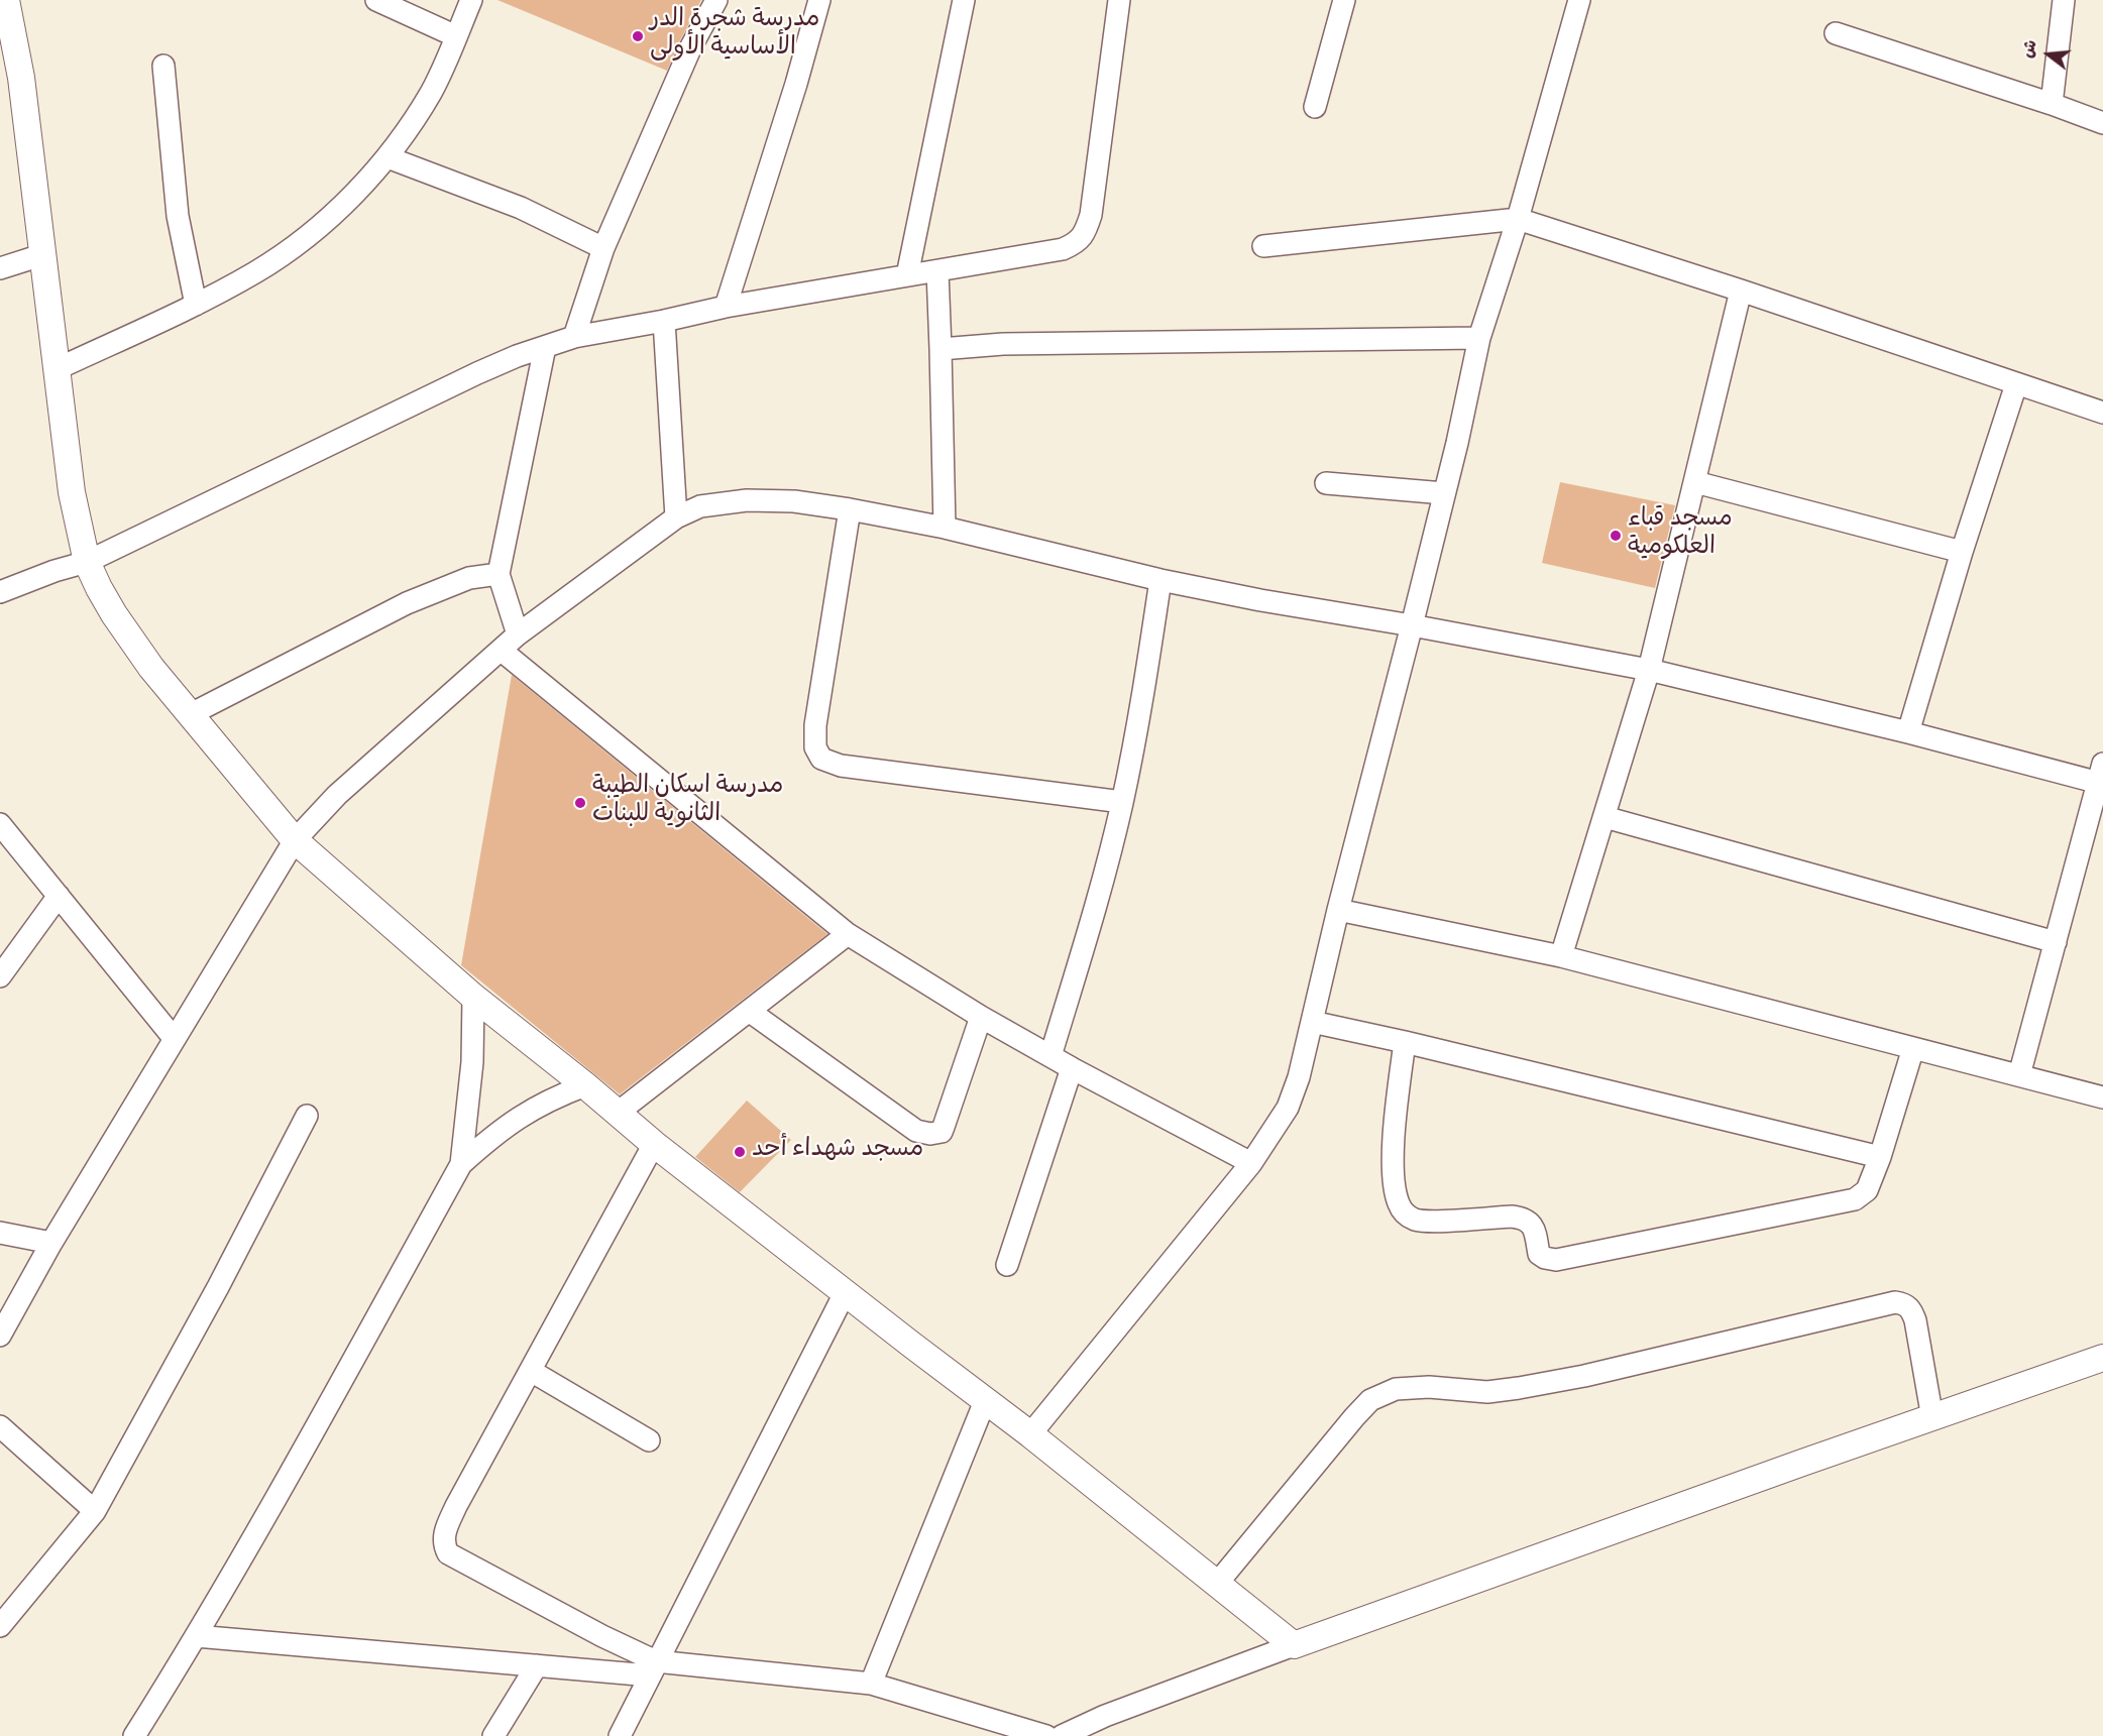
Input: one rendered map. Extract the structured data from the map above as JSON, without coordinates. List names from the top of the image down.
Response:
{
  "places": [
    "مدرسة شجرة الدر الأساسية الأولى",
    "مسجد قباء العلكومية",
    "مدرسة اسكان الطيبة الثانوية للبنات",
    "مسجد شهداء أحد"
  ],
  "north": "left"
}
